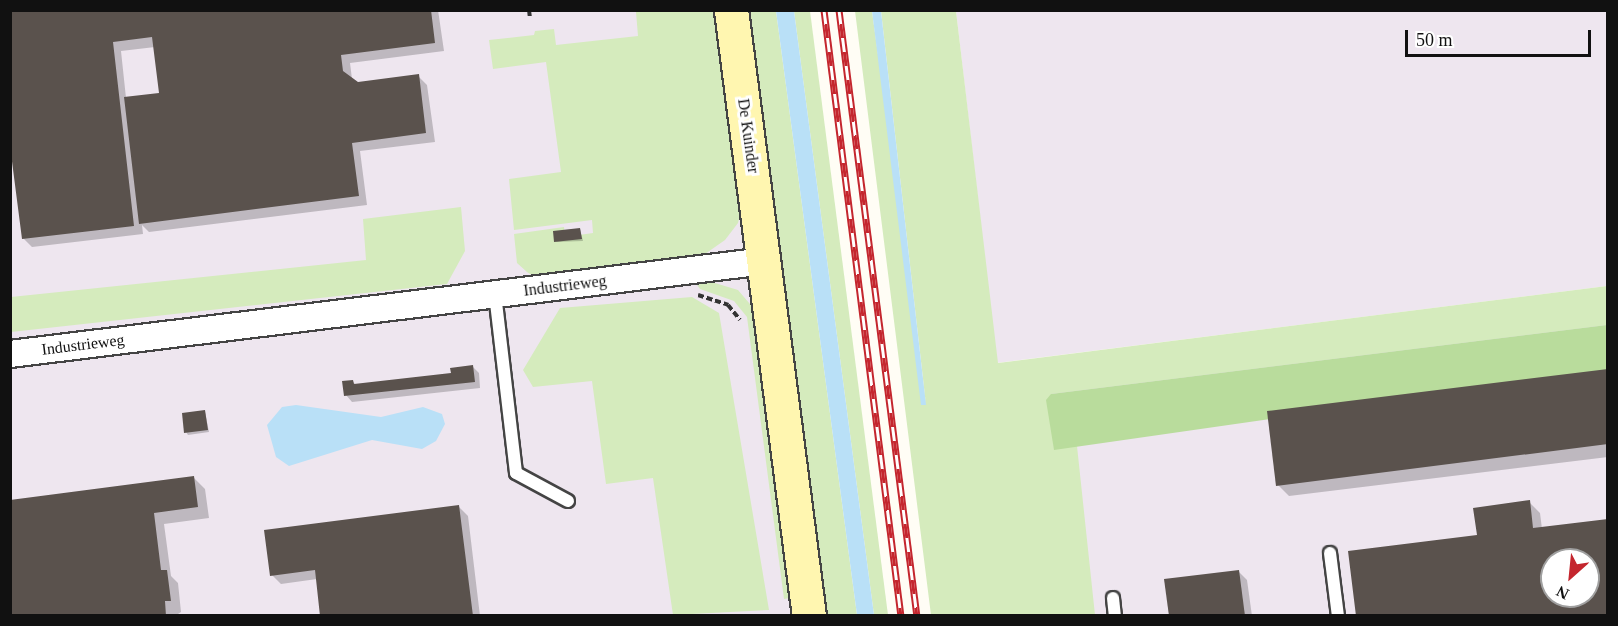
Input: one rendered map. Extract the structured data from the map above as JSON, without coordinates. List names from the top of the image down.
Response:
{
  "streets": {
    "main road": ["De Kuinder"],
    "street": ["Industrieweg"]
  },
  "crossings": [
    ["De Kuinder", "Industrieweg"]
  ],
  "scale_bar": "50 m",
  "north": "bottom left"
}
